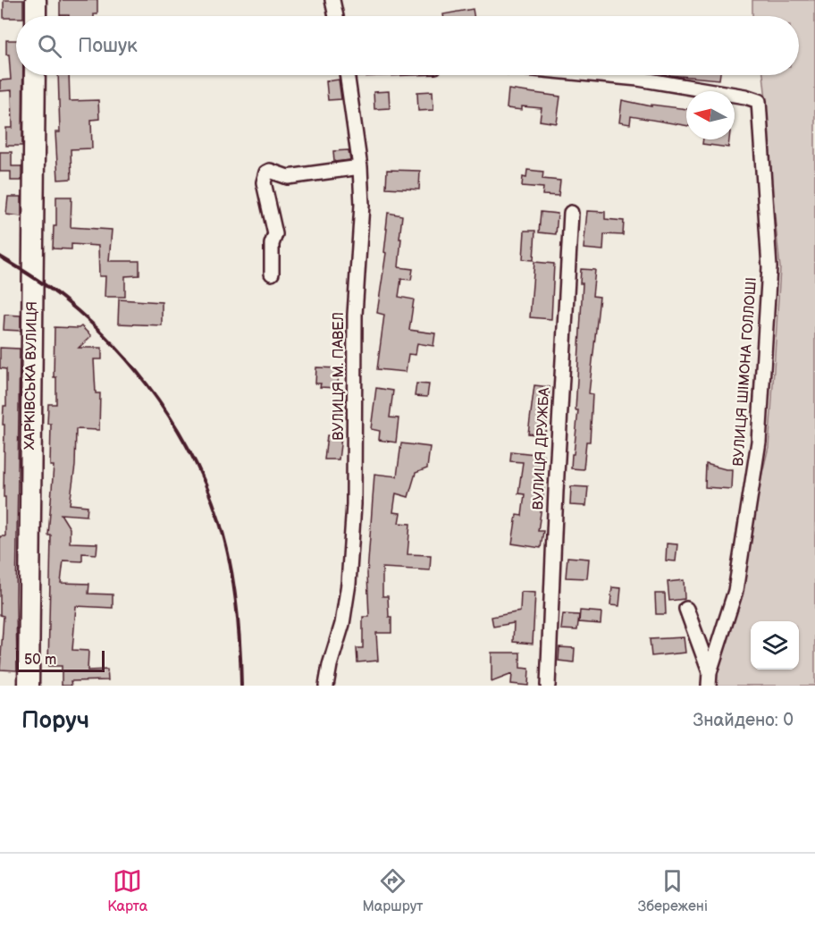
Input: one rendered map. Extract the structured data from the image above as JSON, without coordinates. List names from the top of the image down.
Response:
{
  "streets": {
    "street": [
      "ВУЛИЦЯ ШІМОНА ГОЛЛОШІ",
      "ХАРКІВСЬКА ВУЛИЦЯ",
      "ВУЛИЦЯ М. ПАВЕЛ",
      "ВУЛИЦЯ ДРУЖБА"
    ]
  },
  "scale_bar": "50 m",
  "north": "left",
  "page": {
    "search": "Пошук",
    "scale": "50 m",
    "heading": ["Поруч", "Знайдено: 0"],
    "nav": ["Карта", "Маршрут", "Збережені"]
  }
}
